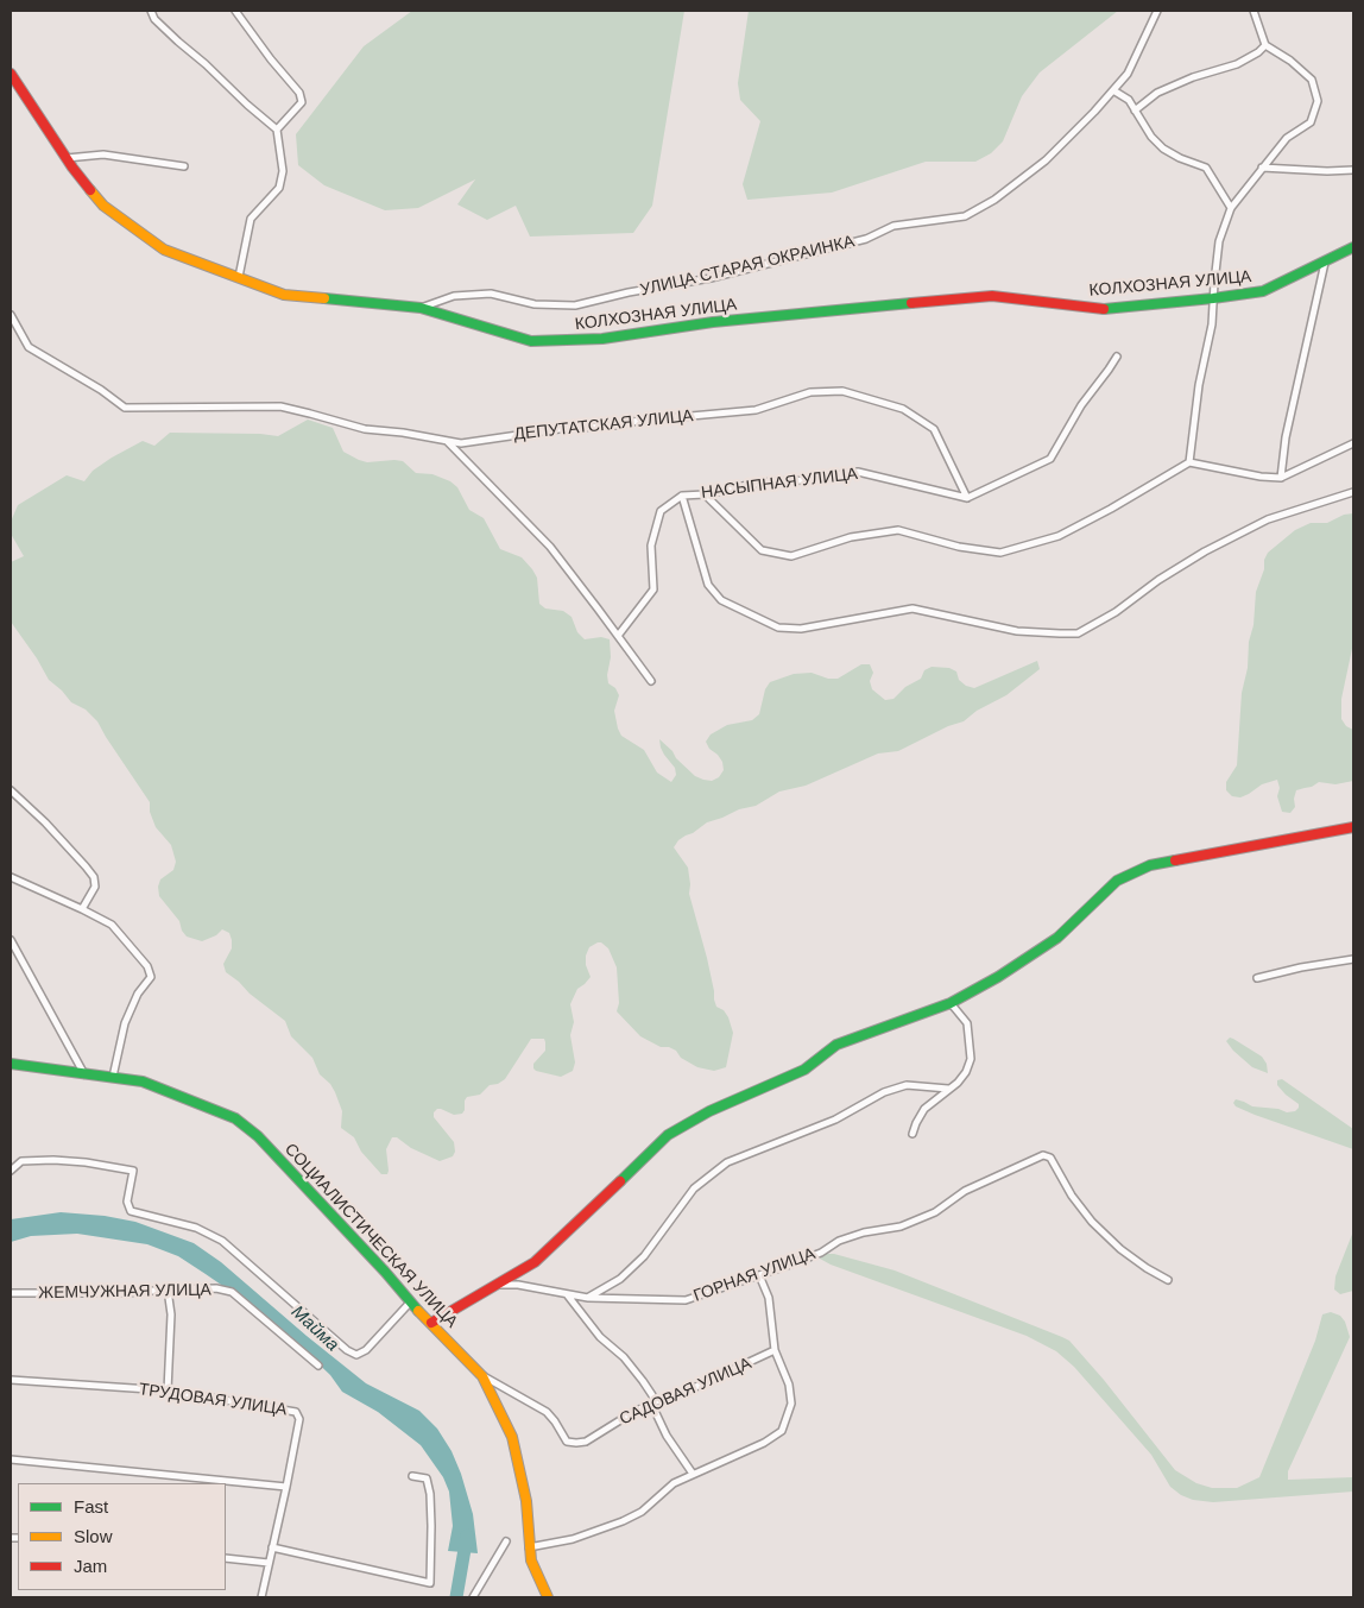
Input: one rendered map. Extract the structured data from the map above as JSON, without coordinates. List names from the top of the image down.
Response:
{
  "streets": {
    "street": [
      "УЛИЦА СТАРАЯ ОКРАИНКА",
      "КОЛХОЗНАЯ УЛИЦА",
      "ДЕПУТАТСКАЯ УЛИЦА",
      "НАСЫПНАЯ УЛИЦА",
      "СОЦИАЛИСТИЧЕСКАЯ УЛИЦА",
      "ГОРНАЯ УЛИЦА",
      "ЖЕМЧУЖНАЯ УЛИЦА",
      "САДОВАЯ УЛИЦА",
      "ТРУДОВАЯ УЛИЦА"
    ]
  },
  "crossings": [
    ["УЛИЦА СТАРАЯ ОКРАИНКА", "КОЛХОЗНАЯ УЛИЦА"],
    ["ДЕПУТАТСКАЯ УЛИЦА", "НАСЫПНАЯ УЛИЦА"],
    ["СОЦИАЛИСТИЧЕСКАЯ УЛИЦА", "САДОВАЯ УЛИЦА"]
  ],
  "water": ["Майма"],
  "legend": ["Fast", "Slow", "Jam"]
}
